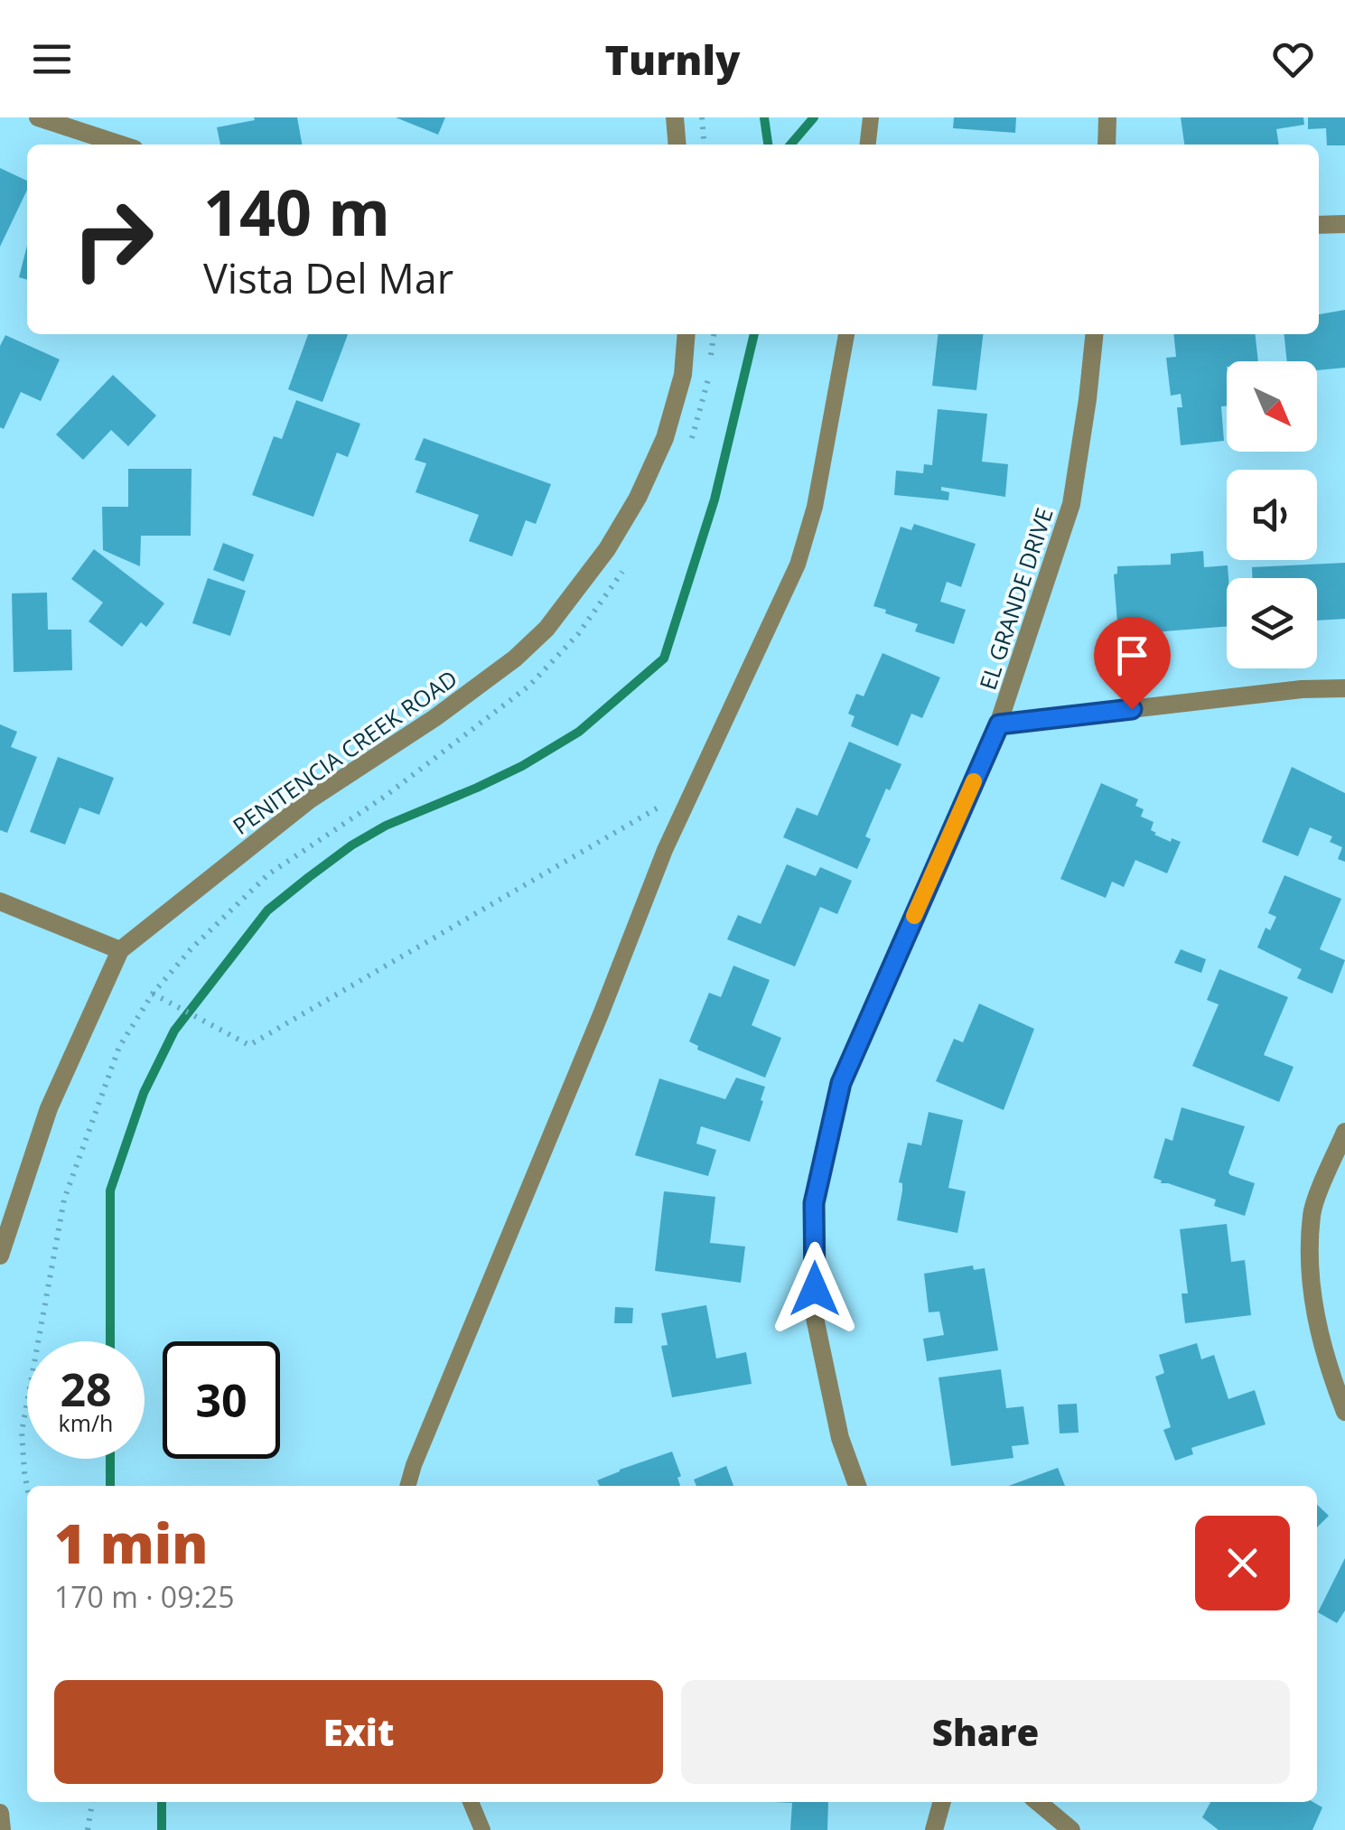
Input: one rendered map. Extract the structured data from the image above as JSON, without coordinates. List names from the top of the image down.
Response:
{
  "streets": {
    "street": ["EL GRANDE DRIVE", "PENITENCIA CREEK ROAD"]
  },
  "north": "bottom right",
  "page": {
    "header": "Turnly",
    "turn": ["140 m", "Vista Del Mar"],
    "speed": "28 km/h",
    "limit": "30",
    "heading": ["1 min", "170 m · 09:25"],
    "buttons": ["Exit", "Share"]
  }
}
